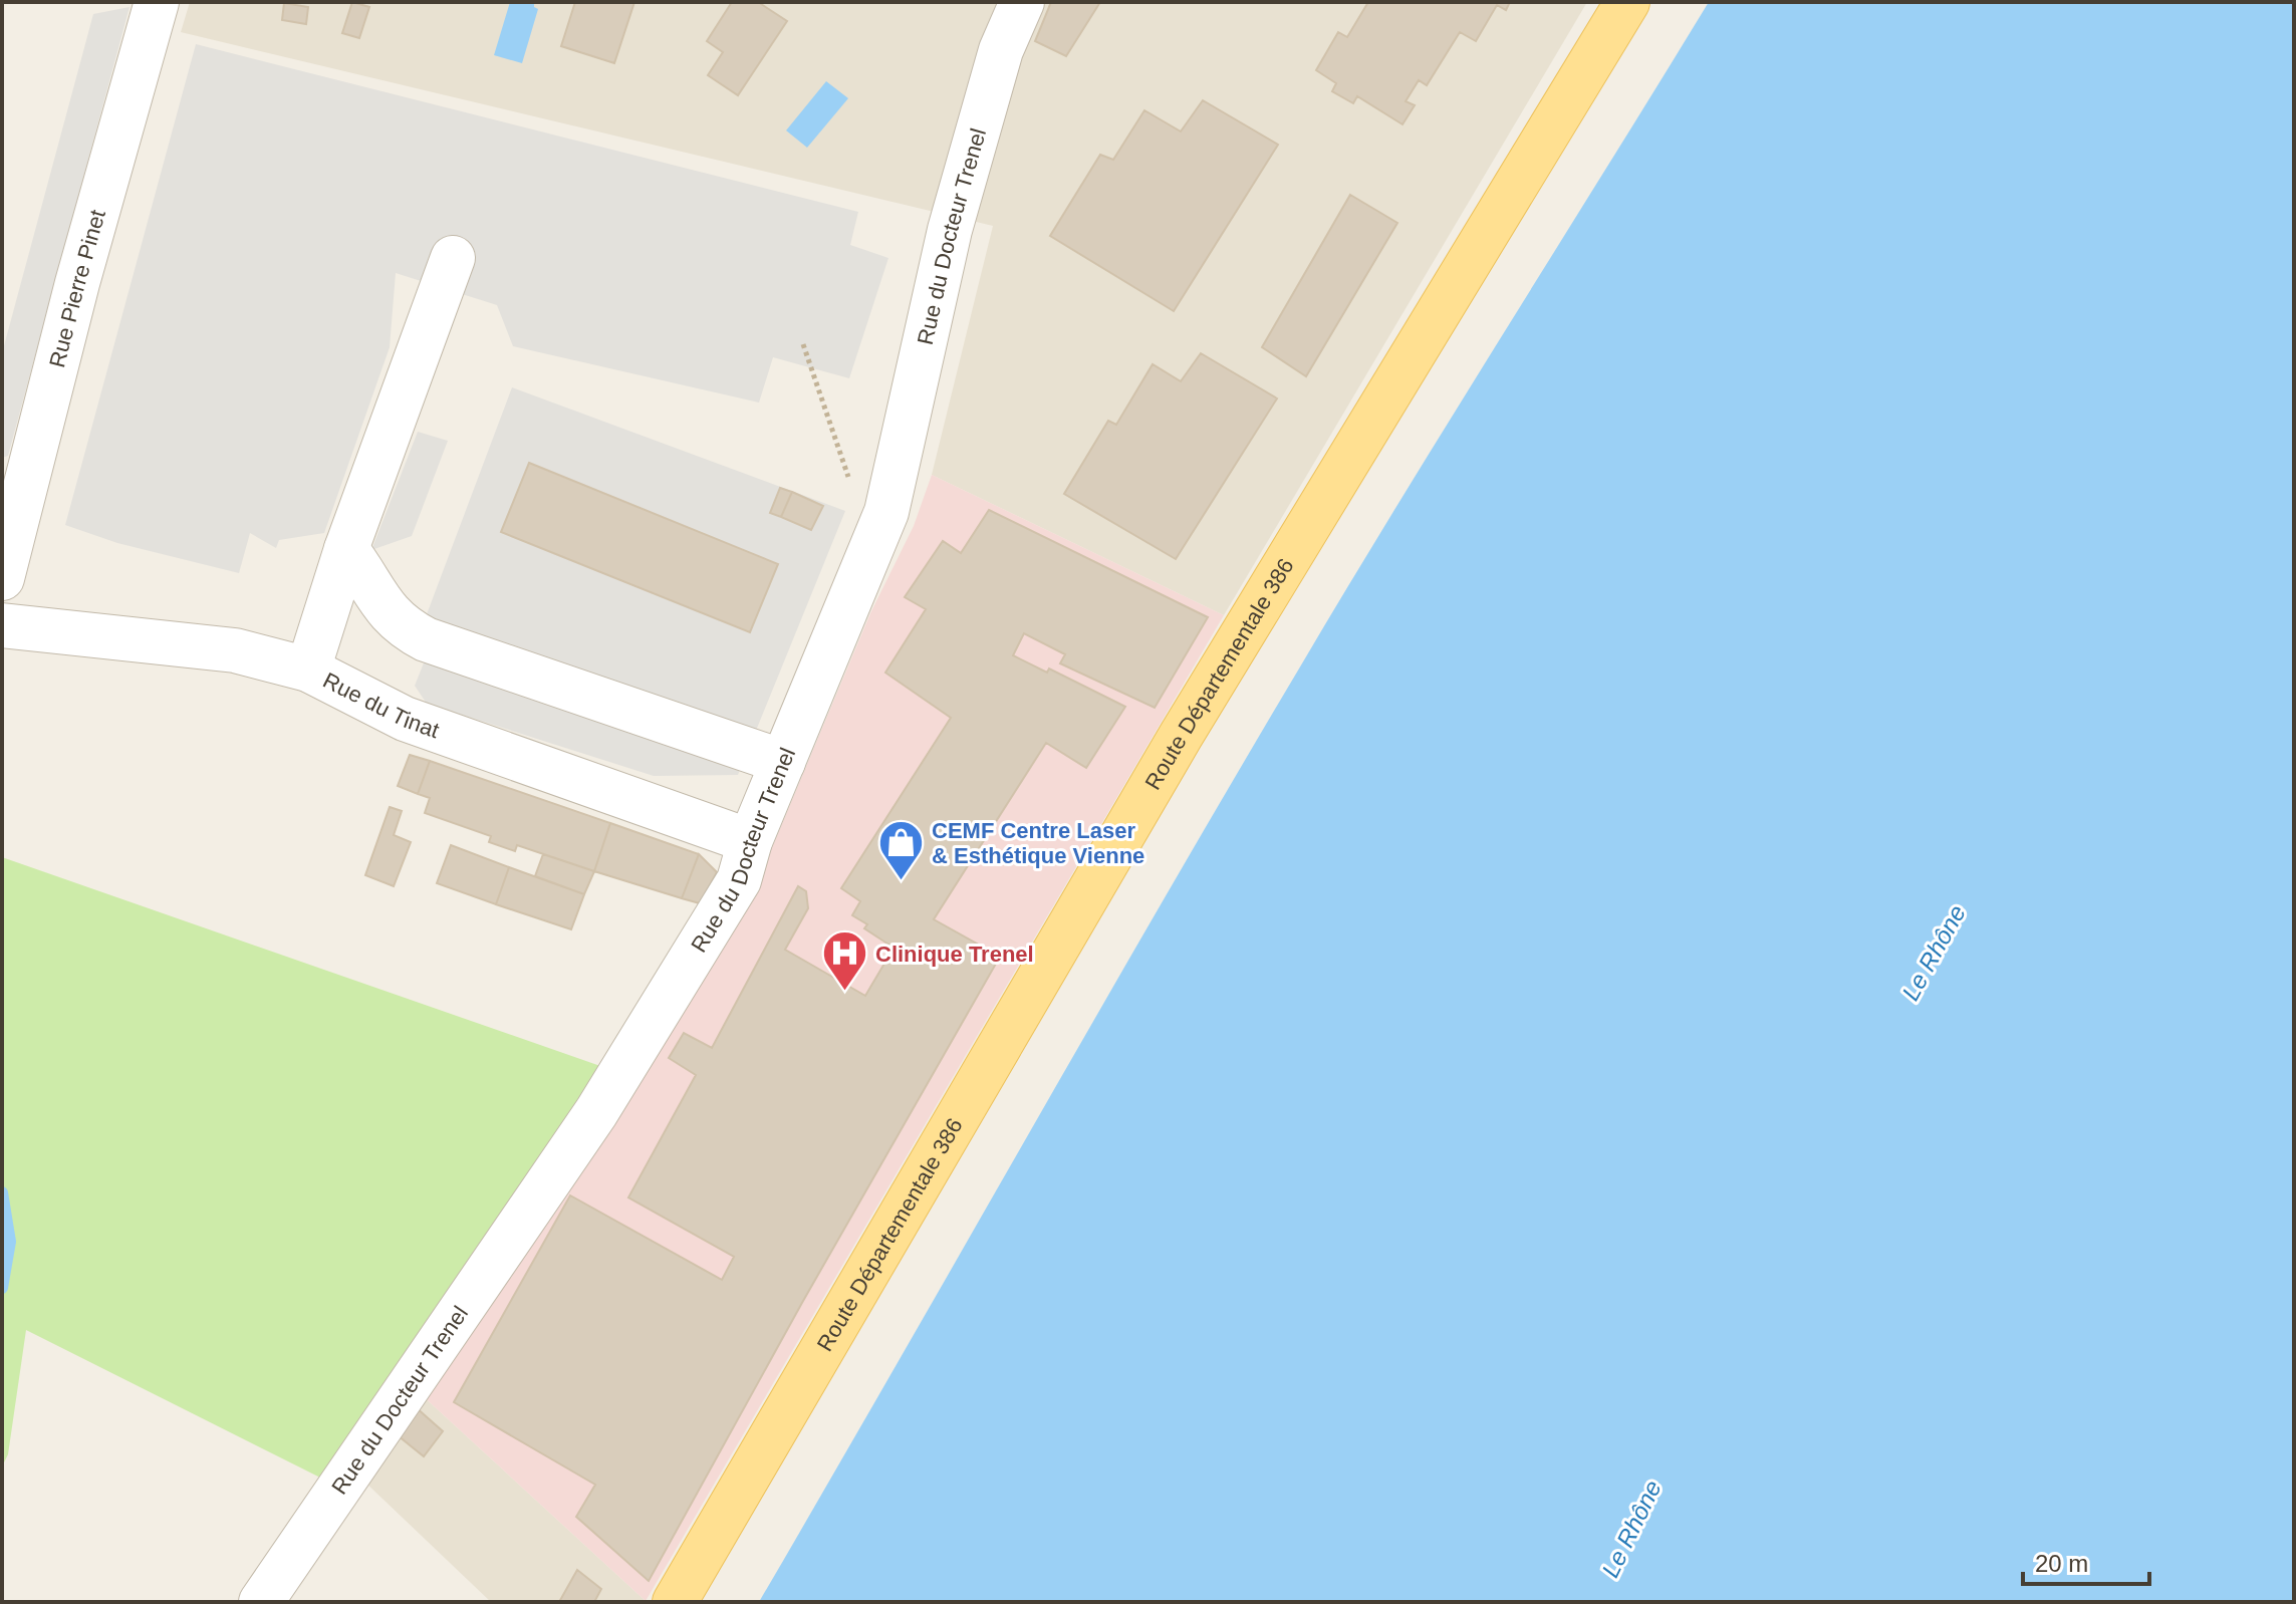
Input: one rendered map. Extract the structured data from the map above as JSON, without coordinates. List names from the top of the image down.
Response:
{
  "streets": {
    "main road": ["Route Départementale 386"],
    "street": ["Rue du Docteur Trenel", "Rue Pierre Pinet", "Rue du Tinat"]
  },
  "crossings": [
    ["Rue du Docteur Trenel", "Rue du Tinat"]
  ],
  "water": ["Le Rhône"],
  "places": {
    "shop": ["CEMF Centre Laser & Esthétique Vienne"],
    "hospital": ["Clinique Trenel"]
  },
  "scale_bar": "20 m"
}
